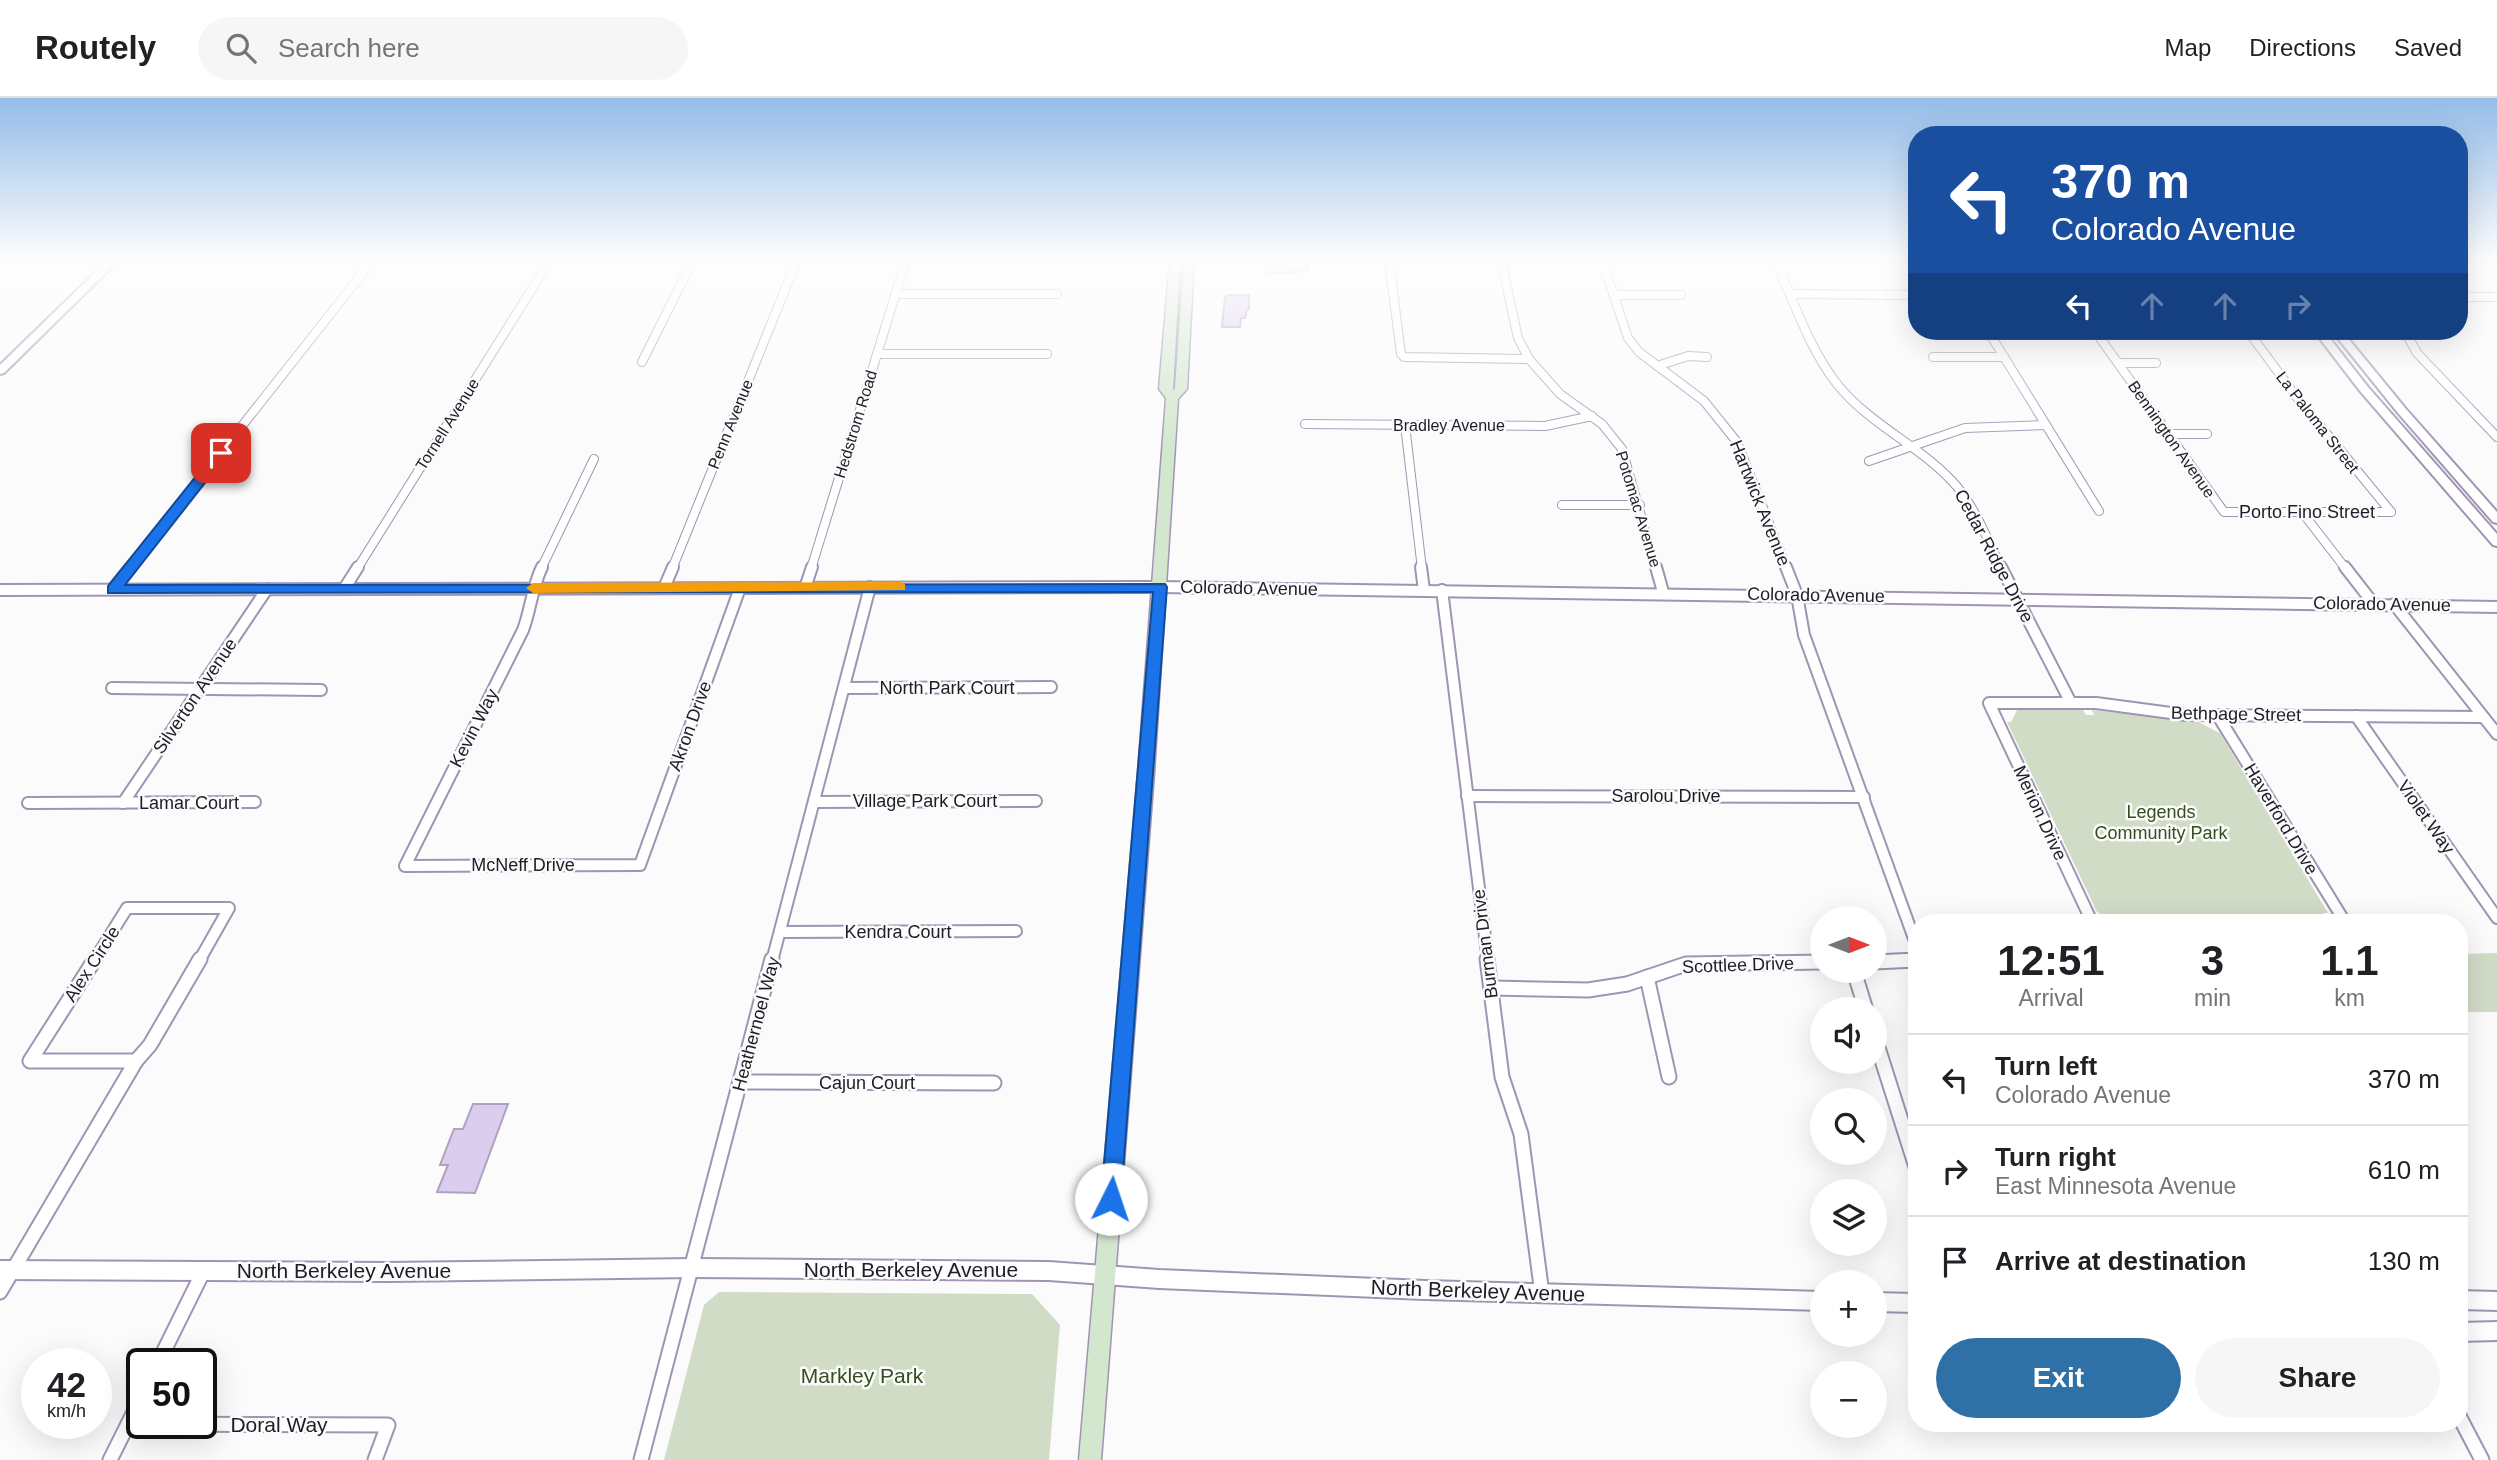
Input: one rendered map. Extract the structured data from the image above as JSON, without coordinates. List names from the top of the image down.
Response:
{
  "streets": {
    "street": [
      "La Paloma Street",
      "Tornell Avenue",
      "Penn Avenue",
      "Hedstrom Road",
      "Bradley Avenue",
      "Bennington Avenue",
      "Hartwick Avenue",
      "Potomac Avenue",
      "Porto Fino Street",
      "Cedar Ridge Drive",
      "Colorado Avenue",
      "North Park Court",
      "Silverton Avenue",
      "Bethpage Street",
      "Akron Drive",
      "Kevin Way",
      "Sarolou Drive",
      "Village Park Court",
      "Lamar Court",
      "Merion Drive",
      "Violet Way",
      "Haverford Drive",
      "McNeff Drive",
      "Kendra Court",
      "Burman Drive",
      "Alex Circle",
      "Scottlee Drive",
      "Heathernoel Way",
      "Cajun Court",
      "North Berkeley Avenue",
      "Doral Way"
    ]
  },
  "crossings": [
    ["La Paloma Street", "Porto Fino Street"],
    ["Tornell Avenue", "Colorado Avenue"],
    ["Penn Avenue", "Colorado Avenue"],
    ["Hedstrom Road", "Colorado Avenue"],
    ["Bradley Avenue", "Potomac Avenue"],
    ["Bennington Avenue", "Porto Fino Street"],
    ["Hartwick Avenue", "Colorado Avenue"],
    ["Hartwick Avenue", "Sarolou Drive"],
    ["Potomac Avenue", "Colorado Avenue"],
    ["Cedar Ridge Drive", "Colorado Avenue"],
    ["Cedar Ridge Drive", "Bethpage Street"],
    ["Colorado Avenue", "Silverton Avenue"],
    ["Colorado Avenue", "Akron Drive"],
    ["Colorado Avenue", "Kevin Way"],
    ["Colorado Avenue", "Burman Drive"],
    ["Colorado Avenue", "Heathernoel Way"],
    ["North Park Court", "Heathernoel Way"],
    ["Silverton Avenue", "Lamar Court"],
    ["Bethpage Street", "Merion Drive"],
    ["Bethpage Street", "Violet Way"],
    ["Bethpage Street", "Haverford Drive"],
    ["Akron Drive", "McNeff Drive"],
    ["Kevin Way", "McNeff Drive"],
    ["Sarolou Drive", "Burman Drive"],
    ["Village Park Court", "Heathernoel Way"],
    ["Kendra Court", "Heathernoel Way"],
    ["Burman Drive", "Scottlee Drive"],
    ["Burman Drive", "North Berkeley Avenue"],
    ["Alex Circle", "North Berkeley Avenue"],
    ["Heathernoel Way", "Cajun Court"],
    ["Heathernoel Way", "North Berkeley Avenue"]
  ],
  "parks": ["Legends Community Park", "Markley Park"],
  "north": "right",
  "page": {
    "header": "Routely",
    "search": "Search here",
    "nav": ["Map", "Directions", "Saved"],
    "turn": ["370 m", "Colorado Avenue"],
    "map_buttons": ["+", "−"],
    "eta": [
      "12:51",
      "Arrival",
      "3",
      "min",
      "1.1",
      "km"
    ],
    "list": [
      {
        "name": "Turn left",
        "note": "Colorado Avenue",
        "value": "370 m"
      },
      {
        "name": "Turn right",
        "note": "East Minnesota Avenue",
        "value": "610 m"
      },
      {
        "name": "Arrive at destination",
        "value": "130 m"
      }
    ],
    "buttons": ["Exit", "Share"],
    "speed": "42 km/h",
    "limit": "50"
  }
}
